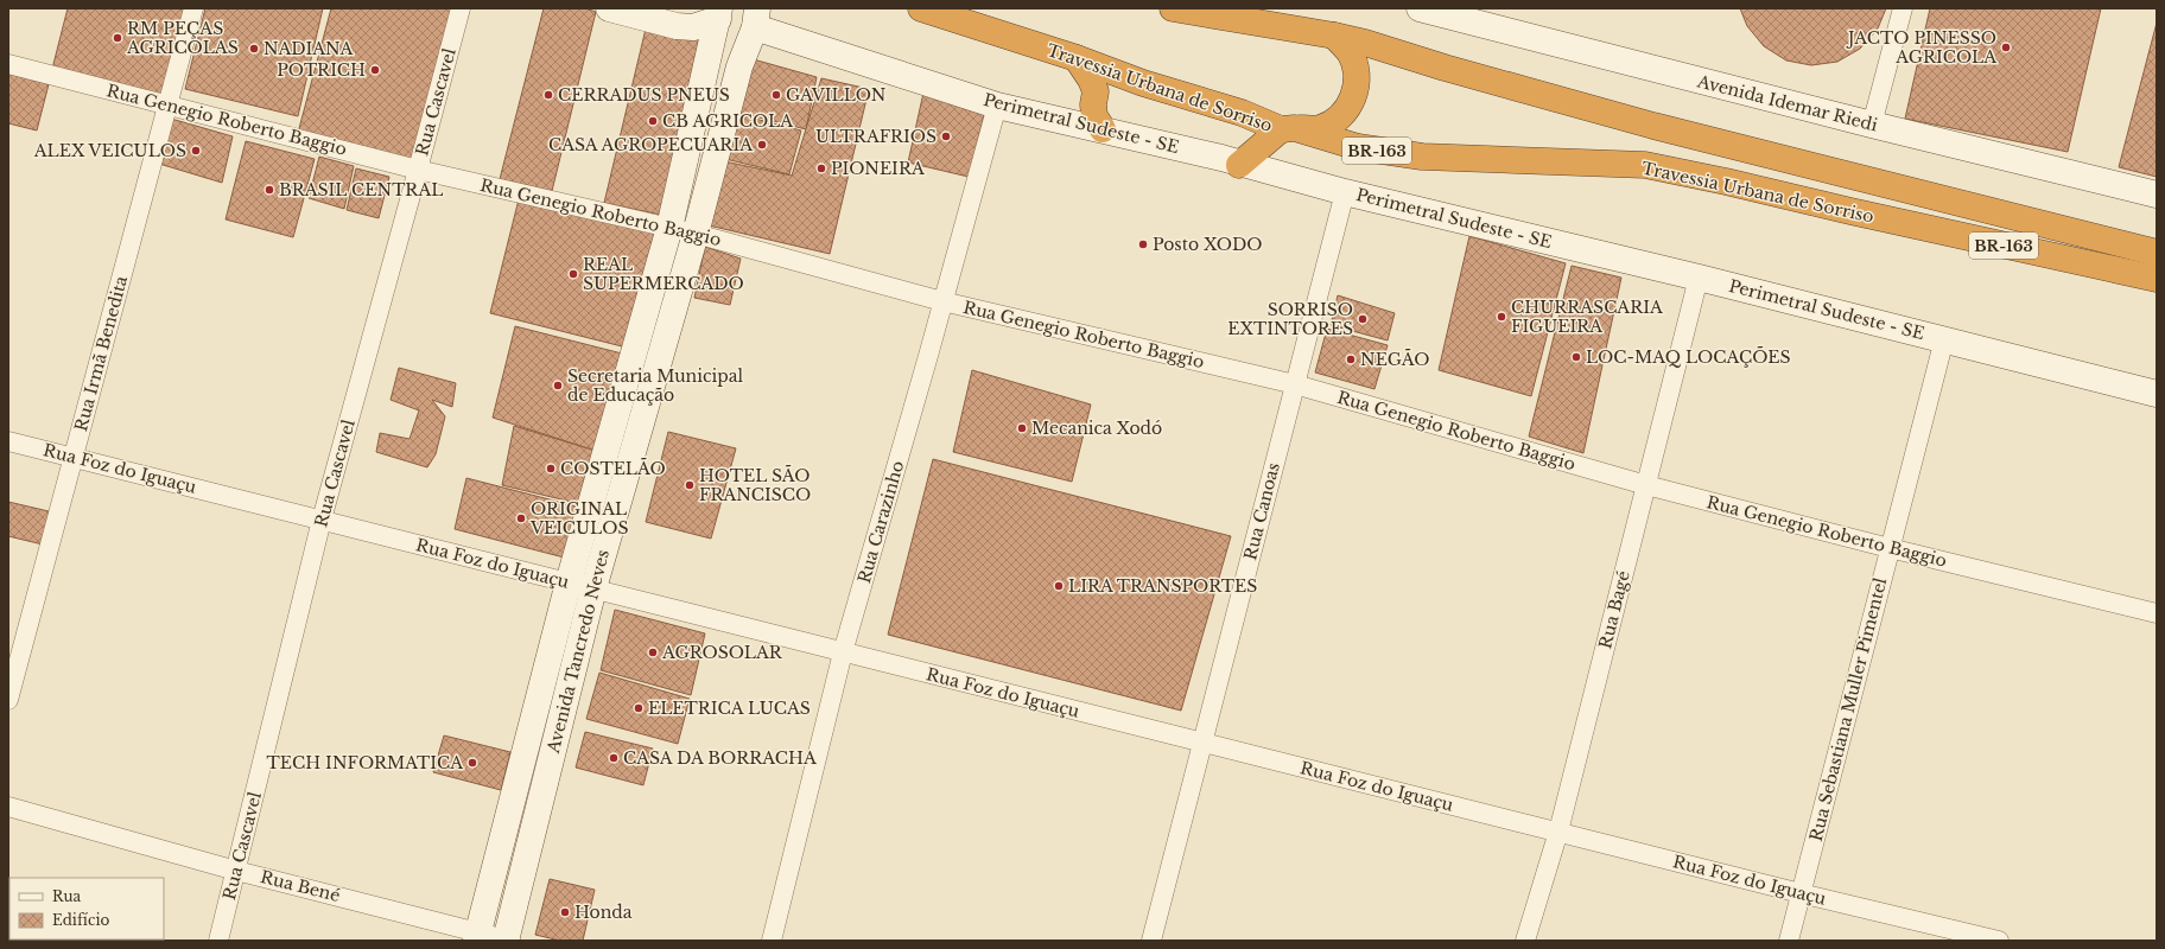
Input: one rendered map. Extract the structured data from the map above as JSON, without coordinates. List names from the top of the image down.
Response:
{
  "streets": {
    "highway": ["Travessia Urbana de Sorriso", "BR-163"],
    "street": [
      "Rua Cascavel",
      "Avenida Idemar Riedi",
      "Rua Genegio Roberto Baggio",
      "Perimetral Sudeste - SE",
      "Rua Irmã Benedita",
      "Rua Foz do Iguaçu",
      "Rua Canoas",
      "Rua Carazinho",
      "Rua Bagé",
      "Avenida Tancredo Neves",
      "Rua Sebastiana Muller Pimentel",
      "Rua Bené"
    ]
  },
  "crossings": [
    ["Rua Cascavel", "Rua Genegio Roberto Baggio"],
    ["Rua Cascavel", "Rua Foz do Iguaçu"],
    ["Rua Cascavel", "Rua Bené"],
    ["Rua Genegio Roberto Baggio", "Rua Irmã Benedita"],
    ["Rua Genegio Roberto Baggio", "Rua Canoas"],
    ["Rua Genegio Roberto Baggio", "Rua Carazinho"],
    ["Rua Genegio Roberto Baggio", "Rua Bagé"],
    ["Rua Genegio Roberto Baggio", "Avenida Tancredo Neves"],
    ["Rua Genegio Roberto Baggio", "Rua Sebastiana Muller Pimentel"],
    ["Perimetral Sudeste - SE", "Rua Canoas"],
    ["Perimetral Sudeste - SE", "Rua Carazinho"],
    ["Perimetral Sudeste - SE", "Rua Bagé"],
    ["Perimetral Sudeste - SE", "Avenida Tancredo Neves"],
    ["Perimetral Sudeste - SE", "Rua Sebastiana Muller Pimentel"],
    ["Rua Irmã Benedita", "Rua Foz do Iguaçu"],
    ["Rua Foz do Iguaçu", "Rua Canoas"],
    ["Rua Foz do Iguaçu", "Rua Carazinho"],
    ["Rua Foz do Iguaçu", "Rua Bagé"],
    ["Rua Foz do Iguaçu", "Avenida Tancredo Neves"],
    ["Rua Foz do Iguaçu", "Rua Sebastiana Muller Pimentel"],
    ["Avenida Tancredo Neves", "Rua Bené"]
  ],
  "places": [
    "RM PEÇAS AGRICOLAS",
    "JACTO PINESSO AGRICOLA",
    "NADIANA",
    "POTRICH",
    "CERRADUS PNEUS",
    "GAVILLON",
    "CB AGRICOLA",
    "ULTRAFRIOS",
    "CASA AGROPECUARIA",
    "ALEX VEICULOS",
    "PIONEIRA",
    "BRASIL CENTRAL",
    "Posto XODO",
    "REAL SUPERMERCADO",
    "CHURRASCARIA FIGUEIRA",
    "SORRISO EXTINTORES",
    "LOC-MAQ LOCAÇÕES",
    "NEGÃO",
    "Secretaria Municipal de Educação",
    "Mecanica Xodó",
    "COSTELÃO",
    "HOTEL SÃO FRANCISCO",
    "ORIGINAL VEICULOS",
    "LIRA TRANSPORTES",
    "AGROSOLAR",
    "ELETRICA LUCAS",
    "CASA DA BORRACHA",
    "TECH INFORMATICA",
    "Honda"
  ],
  "legend": ["Rua", "Edifício"]
}
